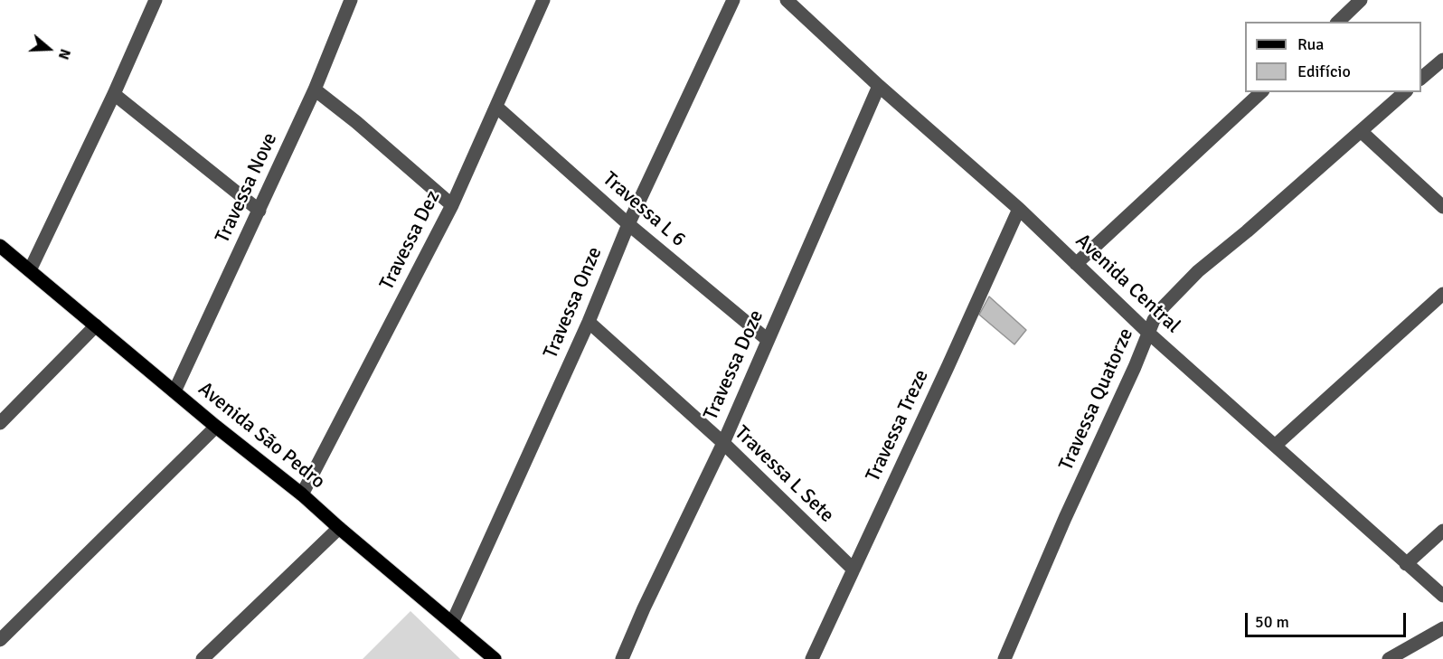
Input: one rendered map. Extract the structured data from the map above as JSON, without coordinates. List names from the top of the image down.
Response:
{
  "streets": {
    "main road": ["Avenida São Pedro"],
    "street": [
      "Travessa Nove",
      "Travessa L 6",
      "Travessa Dez",
      "Avenida Central",
      "Travessa Onze",
      "Travessa Doze",
      "Travessa Quatorze",
      "Travessa Treze",
      "Travessa L Sete"
    ]
  },
  "crossings": [
    ["Travessa Nove", "Avenida São Pedro"],
    ["Travessa L 6", "Travessa Dez"],
    ["Travessa L 6", "Travessa Onze"],
    ["Travessa L 6", "Travessa Doze"],
    ["Travessa Dez", "Avenida São Pedro"],
    ["Avenida Central", "Travessa Doze"],
    ["Avenida Central", "Travessa Quatorze"],
    ["Avenida Central", "Travessa Treze"],
    ["Travessa Onze", "Avenida São Pedro"],
    ["Travessa Onze", "Travessa L Sete"],
    ["Travessa Doze", "Travessa L Sete"],
    ["Travessa Treze", "Travessa L Sete"]
  ],
  "legend": ["Rua", "Edifício"],
  "scale_bar": "50 m",
  "north": "right"
}
